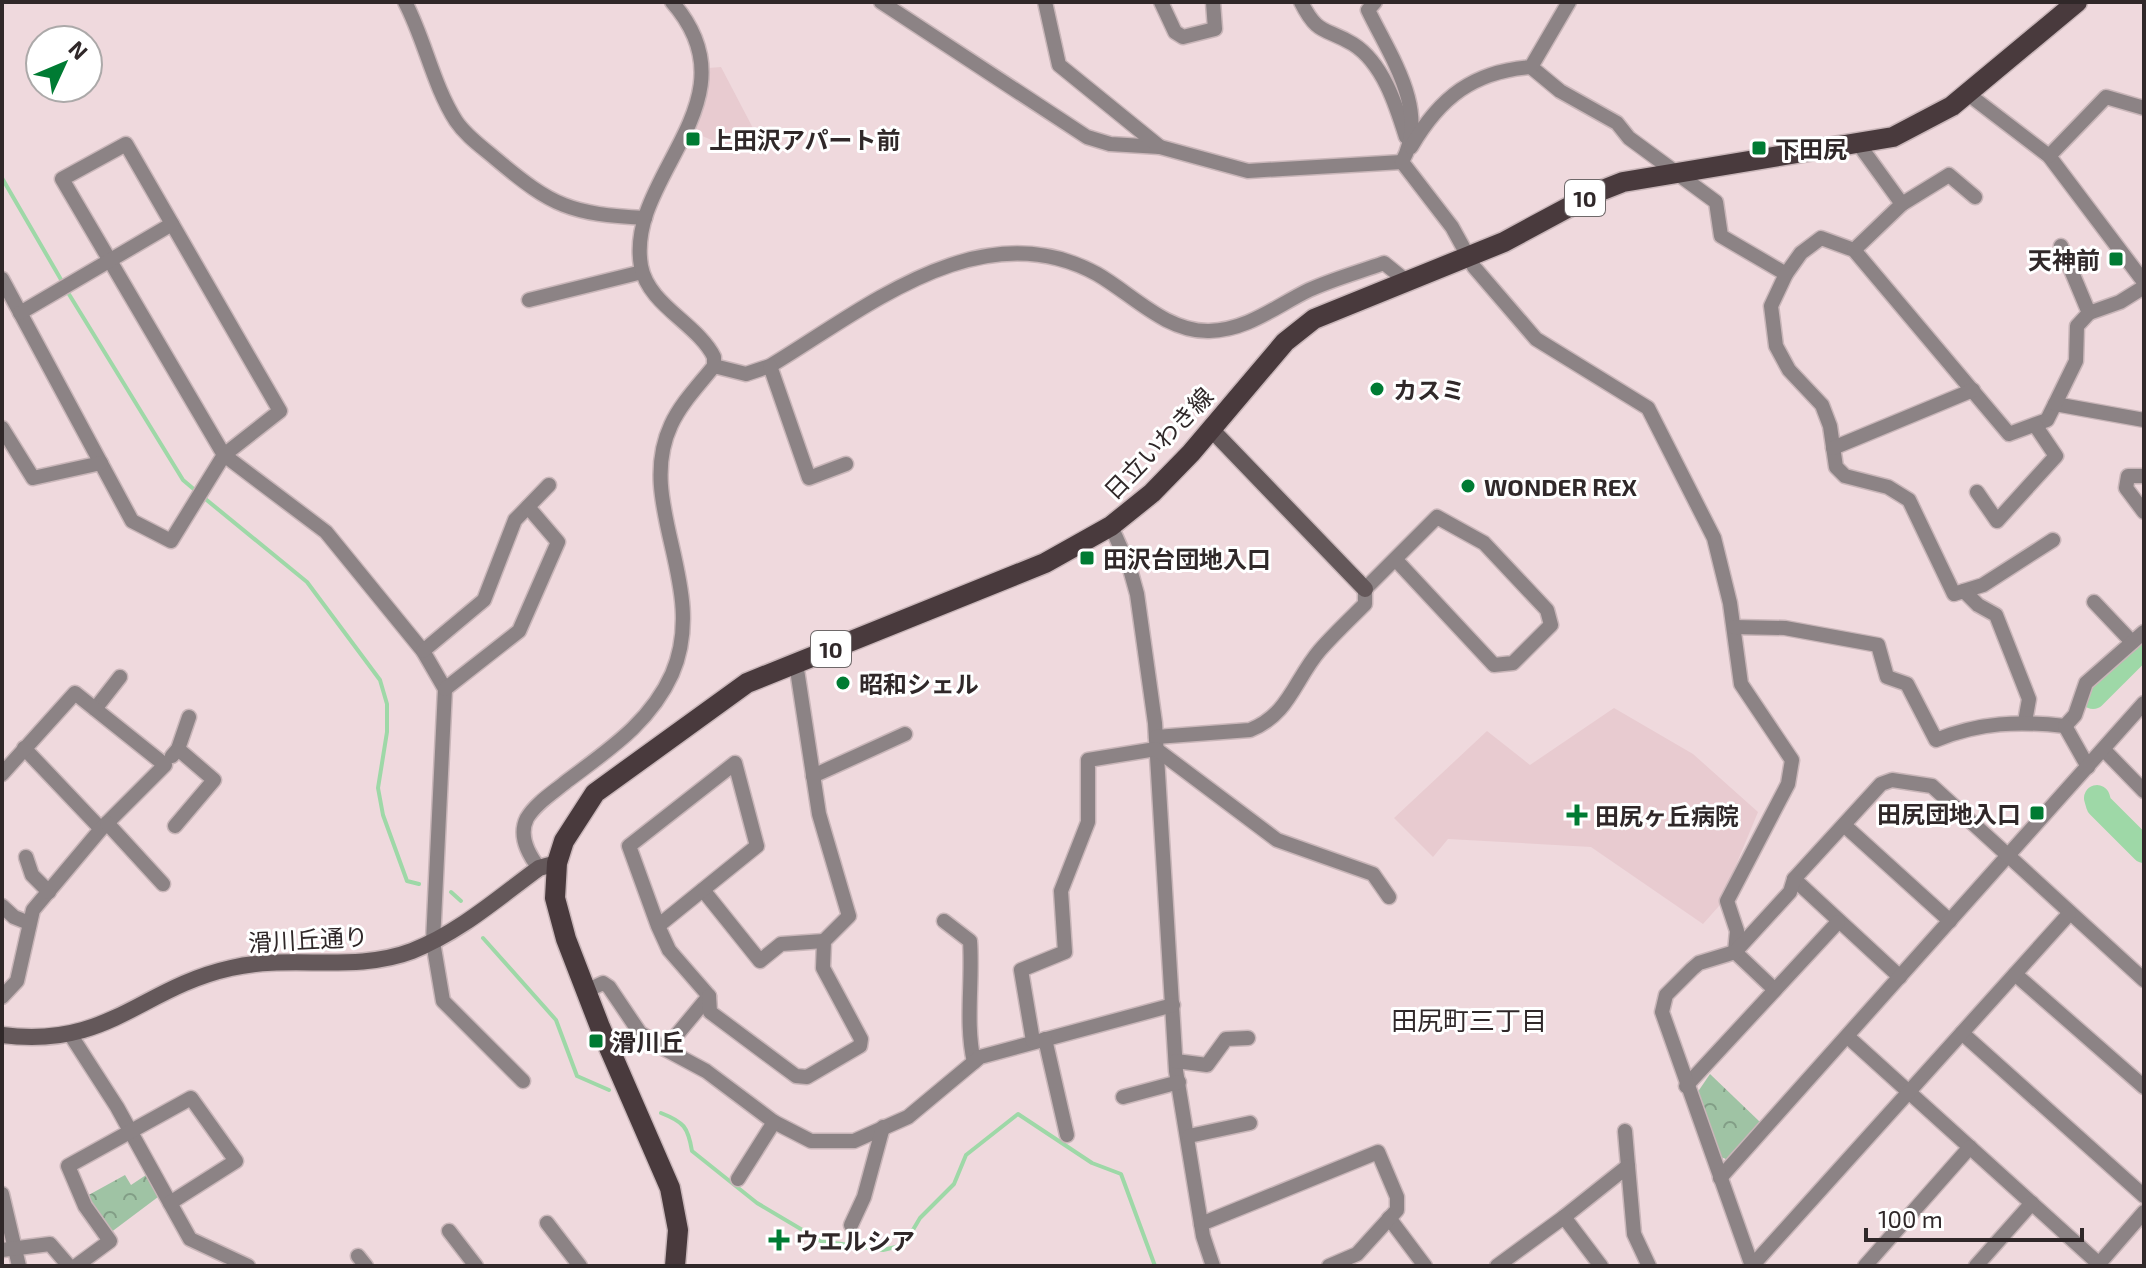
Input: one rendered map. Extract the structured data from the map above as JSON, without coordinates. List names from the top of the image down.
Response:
{
  "streets": {
    "main road": ["10", "日立いわき線"],
    "street": ["滑川丘通り"]
  },
  "crossings": [
    ["日立いわき線", "滑川丘通り"]
  ],
  "districts": ["田尻町三丁目"],
  "places": {
    "transit": [
      "上田沢アパート前",
      "下田尻",
      "天神前",
      "田沢台団地入口",
      "田尻団地入口",
      "滑川丘"
    ],
    "other": ["カスミ", "WONDER REX", "昭和シェル"],
    "health": ["田尻ヶ丘病院", "ウエルシア"]
  },
  "scale_bar": "100 m",
  "north": "top right"
}
